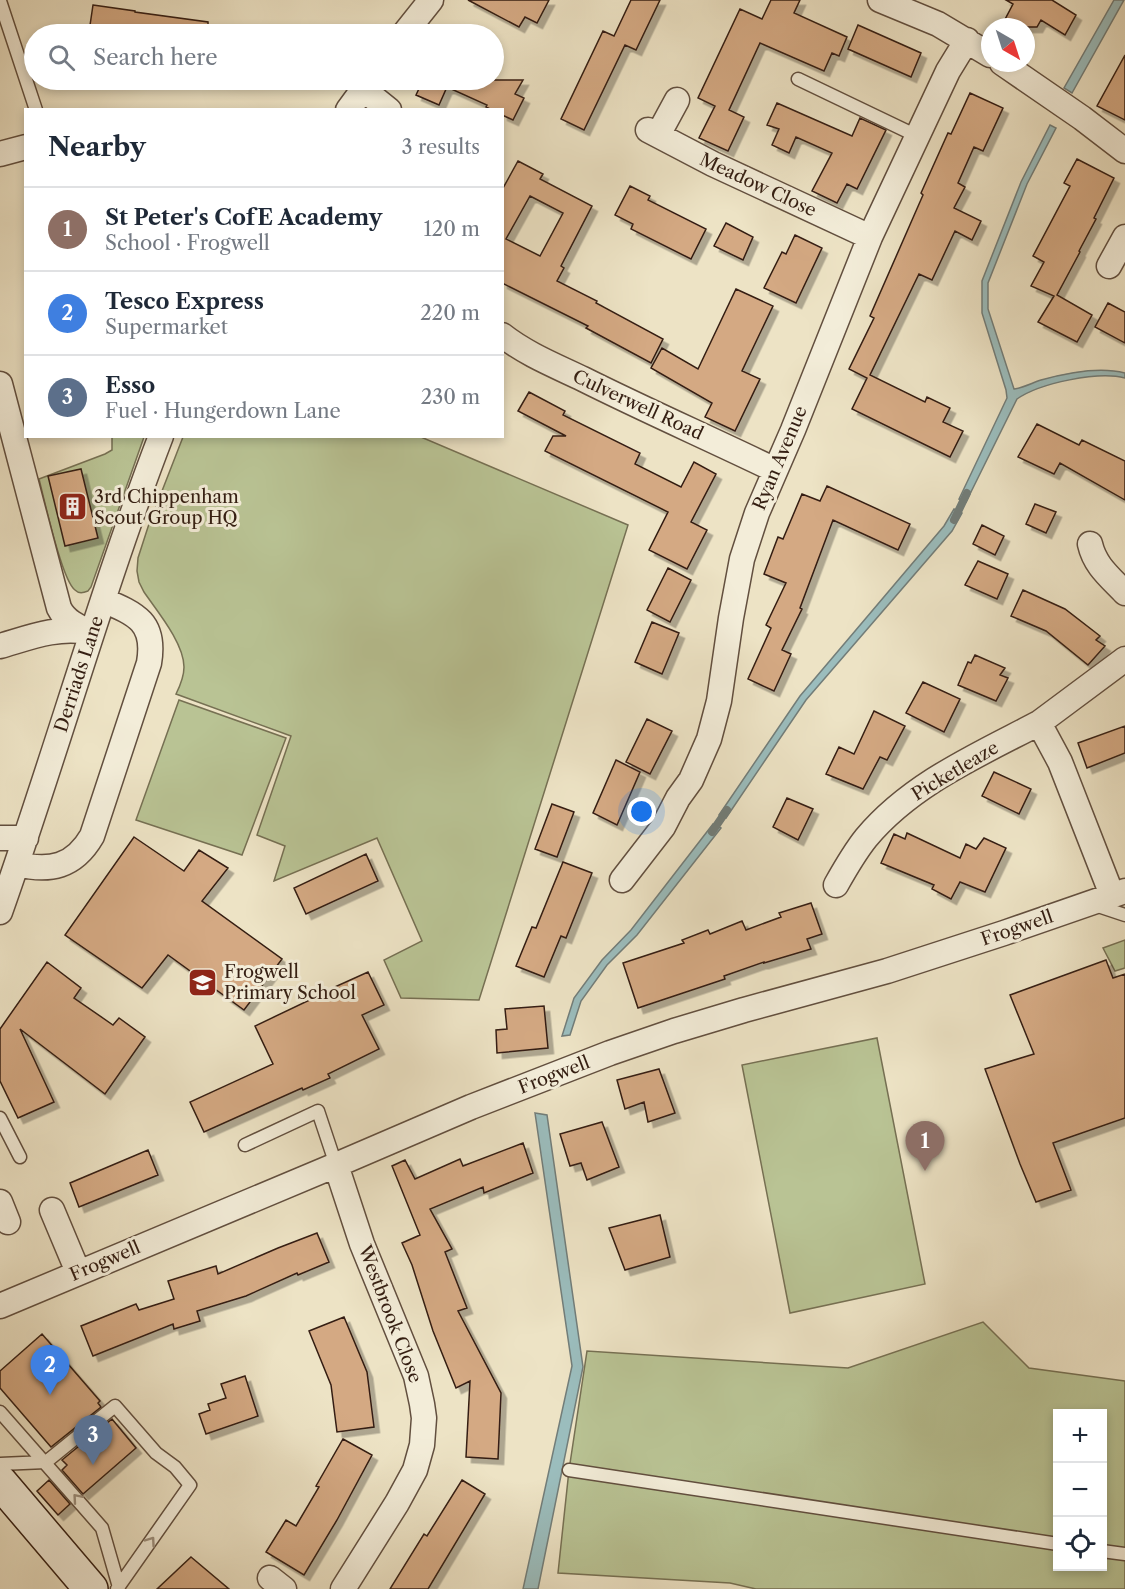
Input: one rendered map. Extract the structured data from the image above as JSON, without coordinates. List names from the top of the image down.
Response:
{
  "streets": {
    "street": [
      "Meadow Close",
      "Culverwell Road",
      "Ryan Avenue",
      "Derriads Lane",
      "Picketleaze",
      "Frogwell",
      "Westbrook Close"
    ]
  },
  "crossings": [
    ["Meadow Close", "Ryan Avenue"],
    ["Culverwell Road", "Ryan Avenue"],
    ["Frogwell", "Westbrook Close"]
  ],
  "places": {
    "building": ["3rd Chippenham Scout Group HQ"],
    "school or university": ["Frogwell Primary School"]
  },
  "north": "bottom right",
  "page": {
    "search": "Search here",
    "heading": ["Nearby", "3 results"],
    "list": [
      {
        "mark": "1",
        "name": "St Peter's CofE Academy",
        "note": "School · Frogwell",
        "value": "120 m"
      },
      {
        "mark": "2",
        "name": "Tesco Express",
        "note": "Supermarket",
        "value": "220 m"
      },
      {
        "mark": "3",
        "name": "Esso",
        "note": "Fuel · Hungerdown Lane",
        "value": "230 m"
      }
    ],
    "pins": ["1", "2", "3"],
    "map_buttons": ["+", "−"]
  }
}
